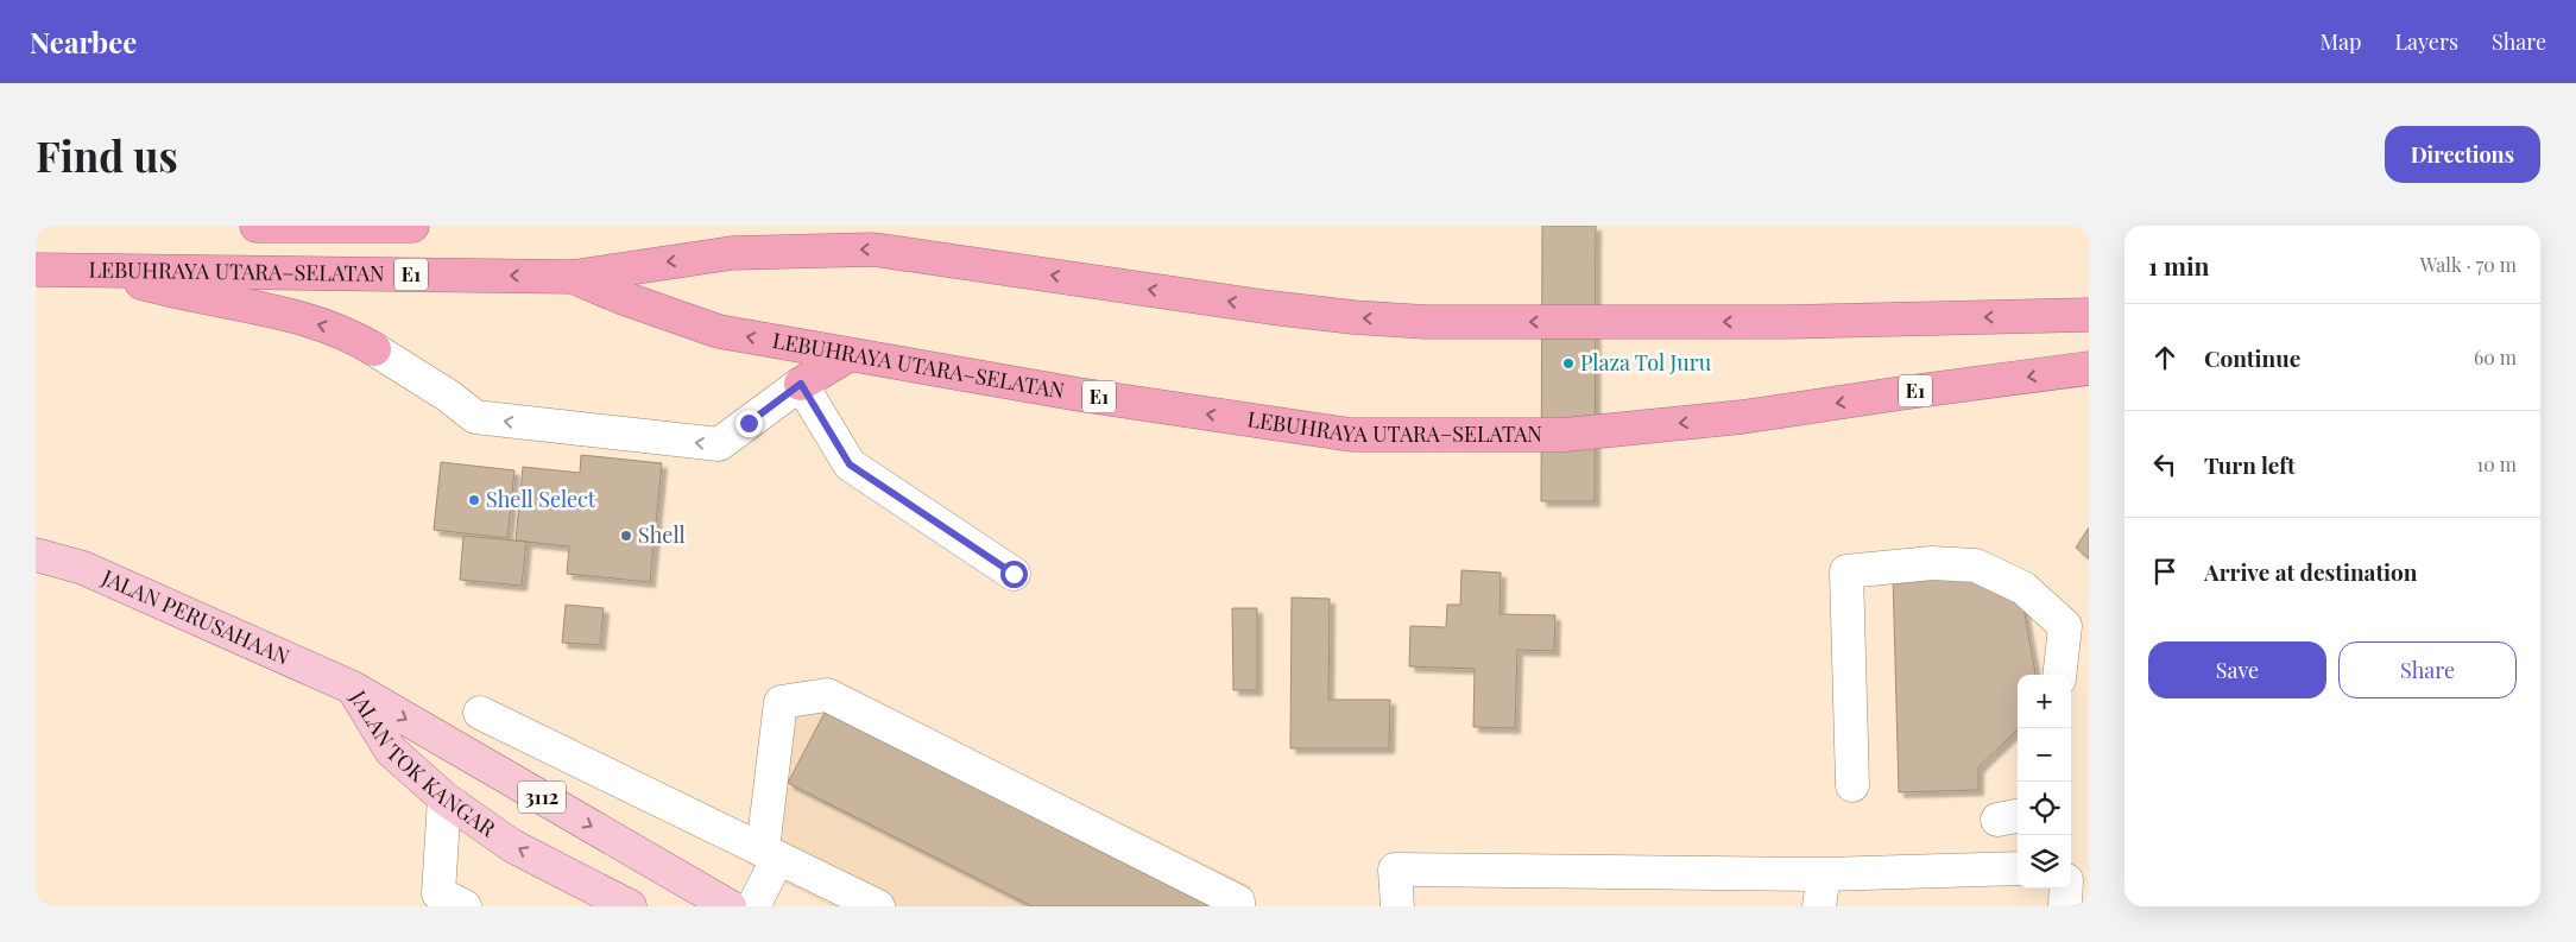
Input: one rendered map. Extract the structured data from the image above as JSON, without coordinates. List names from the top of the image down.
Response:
{
  "streets": {
    "highway": ["LEBUHRAYA UTARA–SELATAN", "E1"],
    "main road": ["JALAN PERUSAHAAN", "JALAN TOK KANGAR", "3112"]
  },
  "crossings": [
    ["JALAN PERUSAHAAN", "JALAN TOK KANGAR"]
  ],
  "places": ["Plaza Tol Juru", "Shell Select", "Shell"],
  "page": {
    "header": "Nearbee",
    "nav": ["Map", "Layers", "Share"],
    "buttons": [
      "Directions",
      ["Save", "Share"]
    ],
    "title": "Find us",
    "heading": ["1 min", "Walk · 70 m"],
    "list": [
      ["Continue", "60 m"],
      ["Turn left", "10 m"],
      "Arrive at destination"
    ],
    "map_buttons": ["+", "−"]
  }
}
